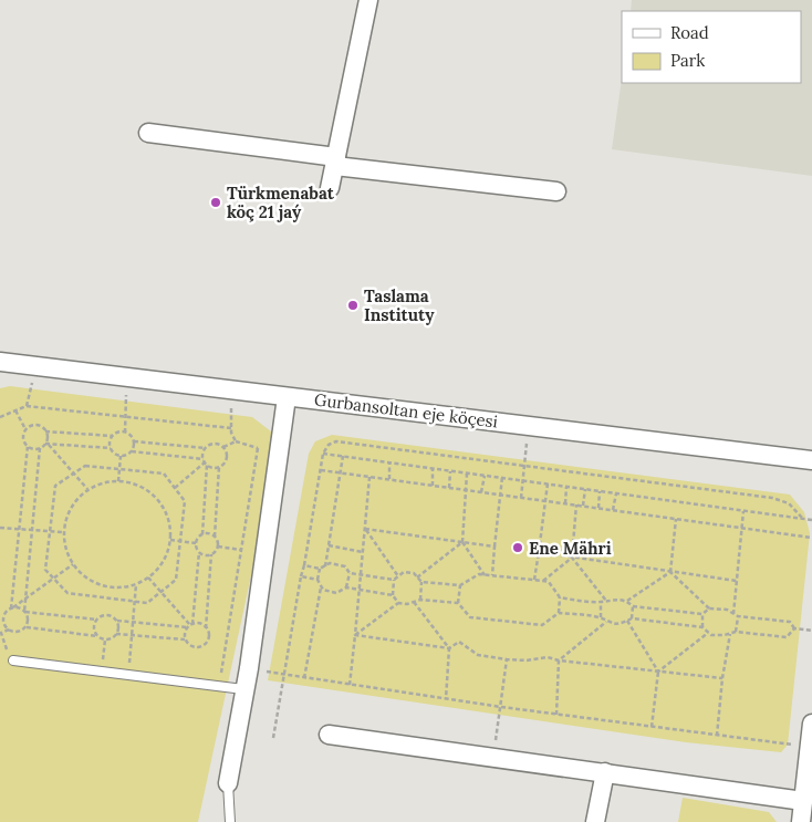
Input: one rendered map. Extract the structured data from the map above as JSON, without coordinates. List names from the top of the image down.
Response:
{
  "streets": {
    "street": ["Gurbansoltan eje köçesi"]
  },
  "places": ["Türkmenabat köç 21 jaý", "Taslama Instituty", "Ene Mähri"],
  "legend": ["Road", "Park"]
}
